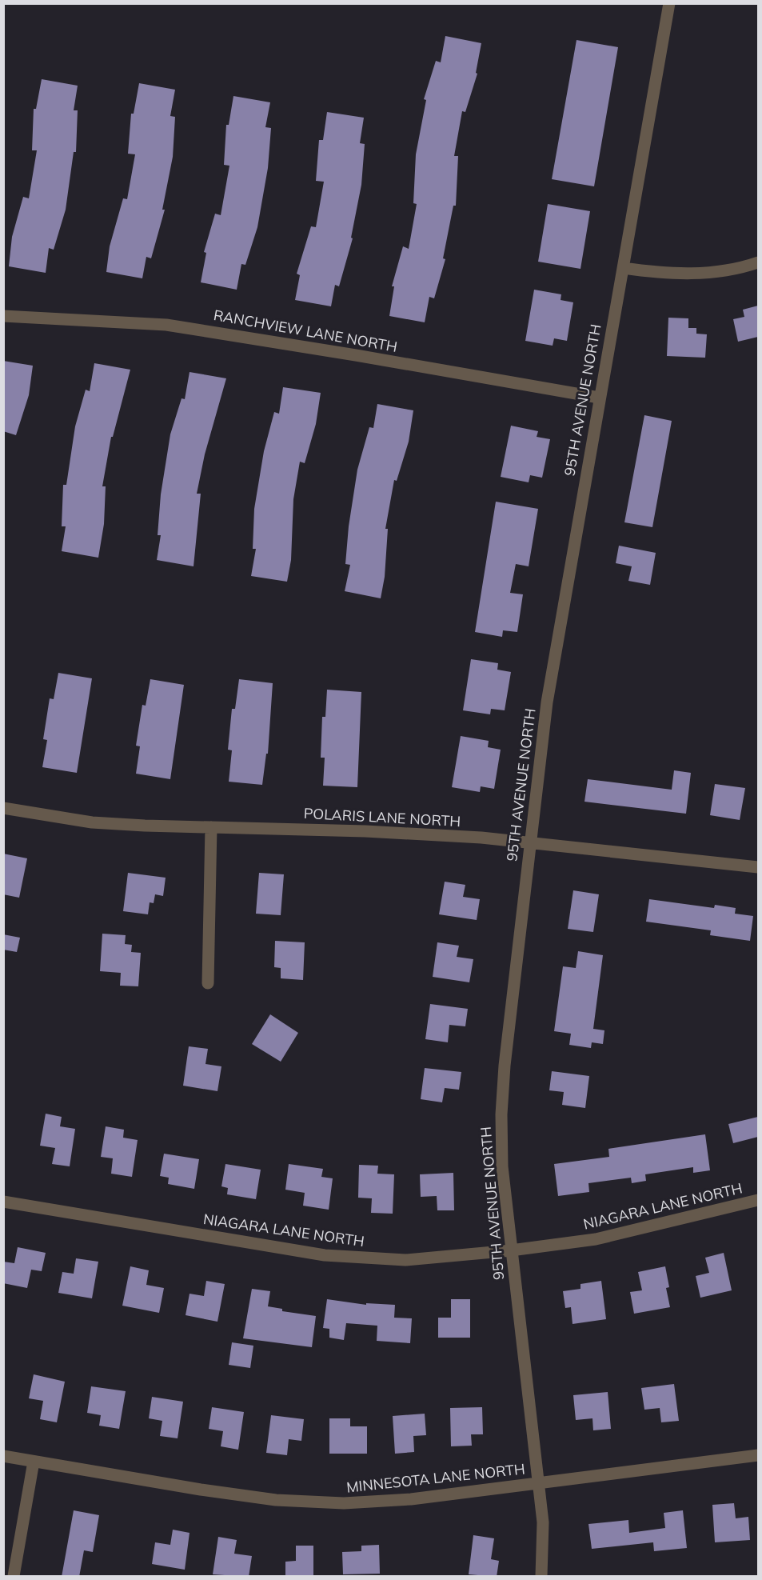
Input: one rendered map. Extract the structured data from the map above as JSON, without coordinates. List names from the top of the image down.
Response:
{
  "streets": {
    "street": [
      "RANCHVIEW LANE NORTH",
      "95TH AVENUE NORTH",
      "POLARIS LANE NORTH",
      "NIAGARA LANE NORTH",
      "MINNESOTA LANE NORTH"
    ]
  },
  "crossings": [
    ["RANCHVIEW LANE NORTH", "95TH AVENUE NORTH"],
    ["95TH AVENUE NORTH", "POLARIS LANE NORTH"],
    ["95TH AVENUE NORTH", "NIAGARA LANE NORTH"],
    ["95TH AVENUE NORTH", "MINNESOTA LANE NORTH"]
  ]
}
